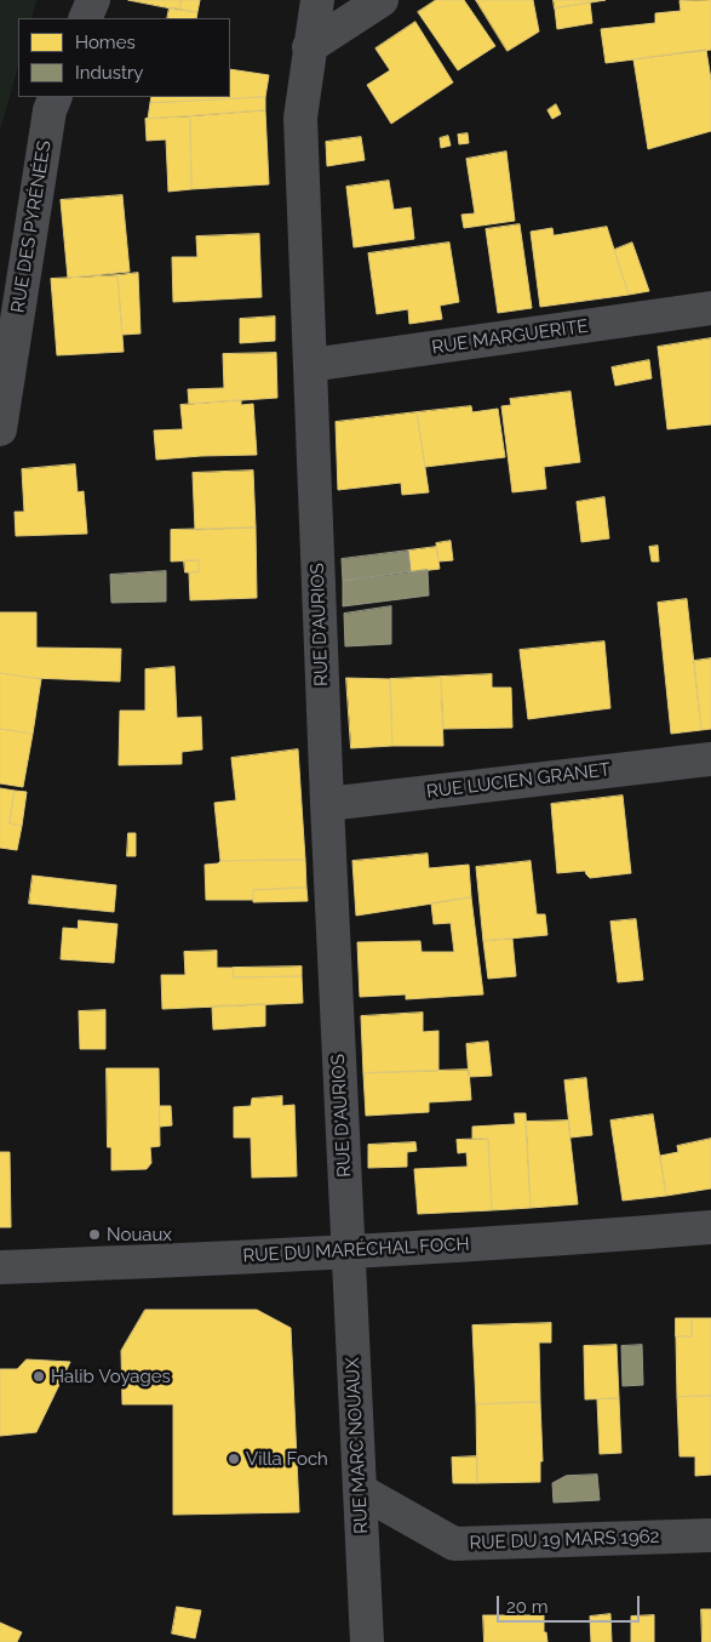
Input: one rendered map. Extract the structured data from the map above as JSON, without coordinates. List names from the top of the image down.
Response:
{
  "streets": {
    "street": [
      "RUE DES PYRÉNÉES",
      "RUE MARGUERITE",
      "RUE D'AURIOS",
      "RUE LUCIEN GRANET",
      "RUE DU MARÉCHAL FOCH",
      "RUE MARC NOUAUX",
      "RUE DU 19 MARS 1962"
    ]
  },
  "crossings": [
    ["RUE MARGUERITE", "RUE D'AURIOS"],
    ["RUE D'AURIOS", "RUE LUCIEN GRANET"],
    ["RUE D'AURIOS", "RUE DU MARÉCHAL FOCH"],
    ["RUE D'AURIOS", "RUE MARC NOUAUX"],
    ["RUE DU MARÉCHAL FOCH", "RUE MARC NOUAUX"],
    ["RUE MARC NOUAUX", "RUE DU 19 MARS 1962"]
  ],
  "places": ["Nouaux", "Halib Voyages", "Villa Foch"],
  "legend": ["Homes", "Industry"],
  "scale_bar": "20 m"
}
